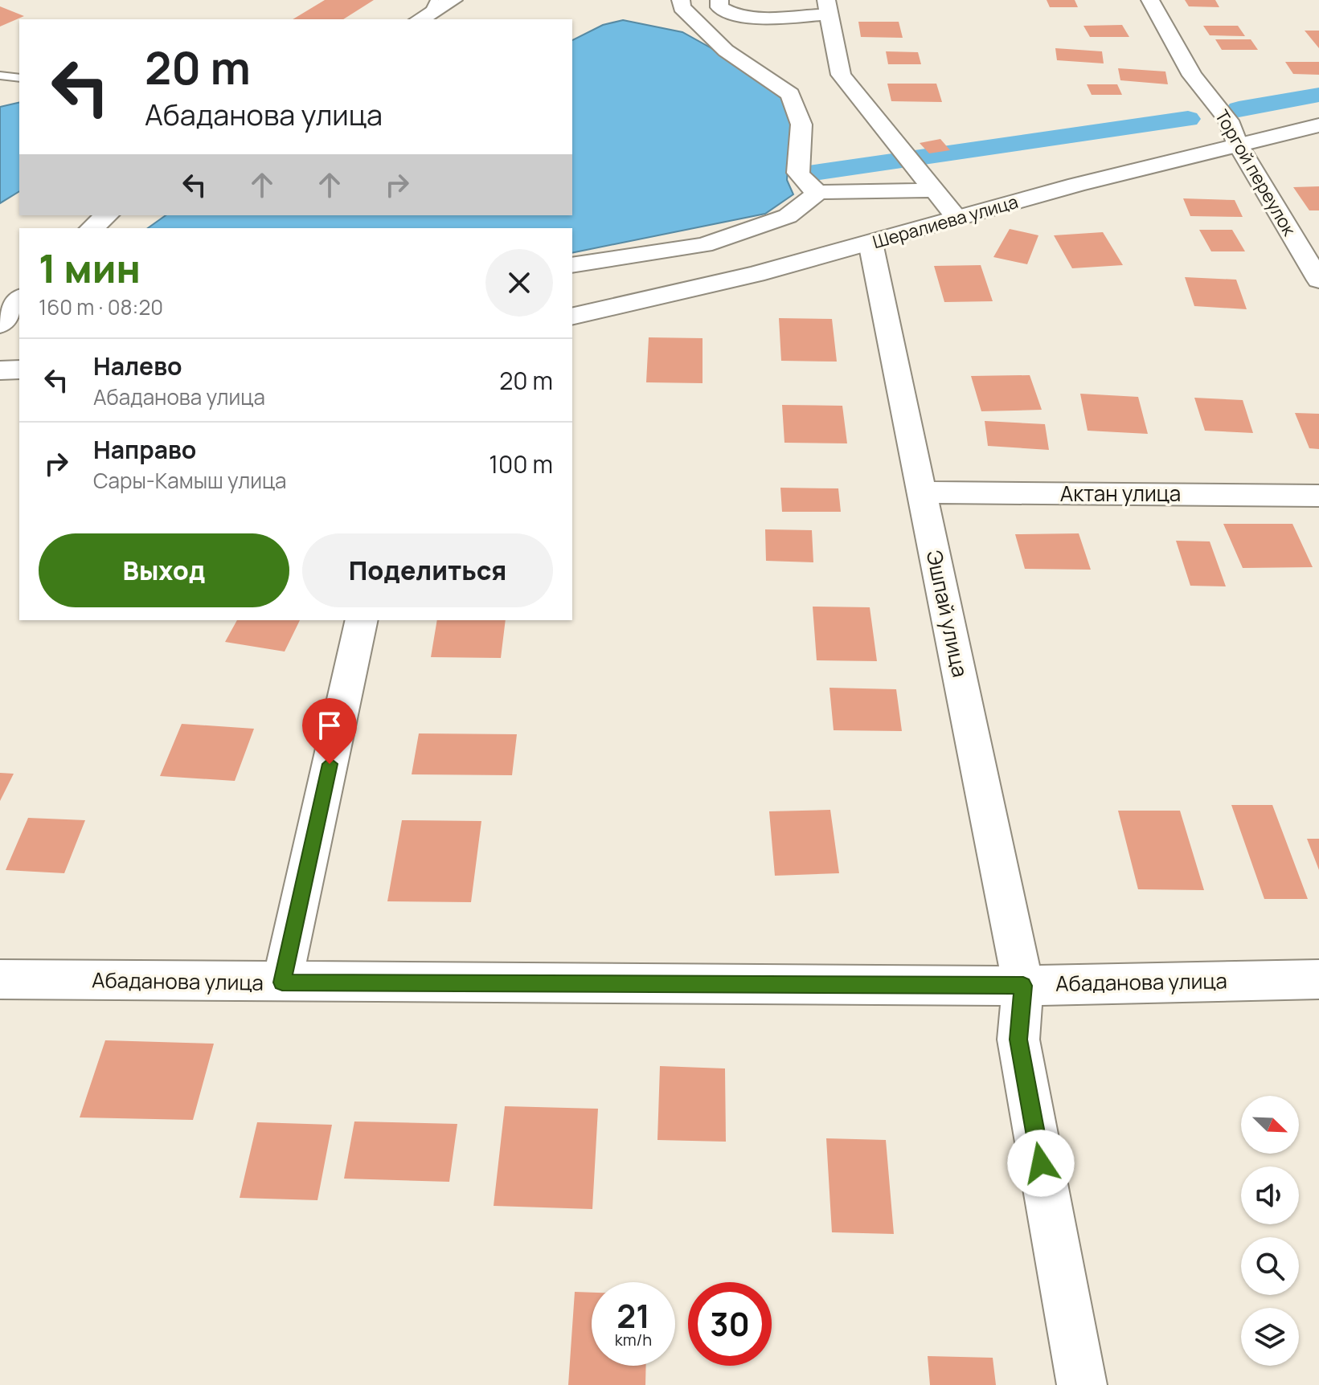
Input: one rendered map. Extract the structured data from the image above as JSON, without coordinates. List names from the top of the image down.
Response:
{
  "streets": {
    "street": [
      "Торгой переулок",
      "Шералиева улица",
      "Актан улица",
      "Эшпай улица",
      "Абаданова улица"
    ]
  },
  "crossings": [
    ["Торгой переулок", "Шералиева улица"],
    ["Шералиева улица", "Эшпай улица"],
    ["Актан улица", "Эшпай улица"],
    ["Эшпай улица", "Абаданова улица"]
  ],
  "north": "bottom right",
  "page": {
    "turn": ["20 m", "Абаданова улица"],
    "heading": ["1 мин", "160 m · 08:20"],
    "list": [
      {
        "name": "Налево",
        "note": "Абаданова улица",
        "value": "20 m"
      },
      {
        "name": "Направо",
        "note": "Сары-Камыш улица",
        "value": "100 m"
      }
    ],
    "buttons": ["Выход", "Поделиться"],
    "speed": "21 km/h",
    "limit": "30"
  }
}
